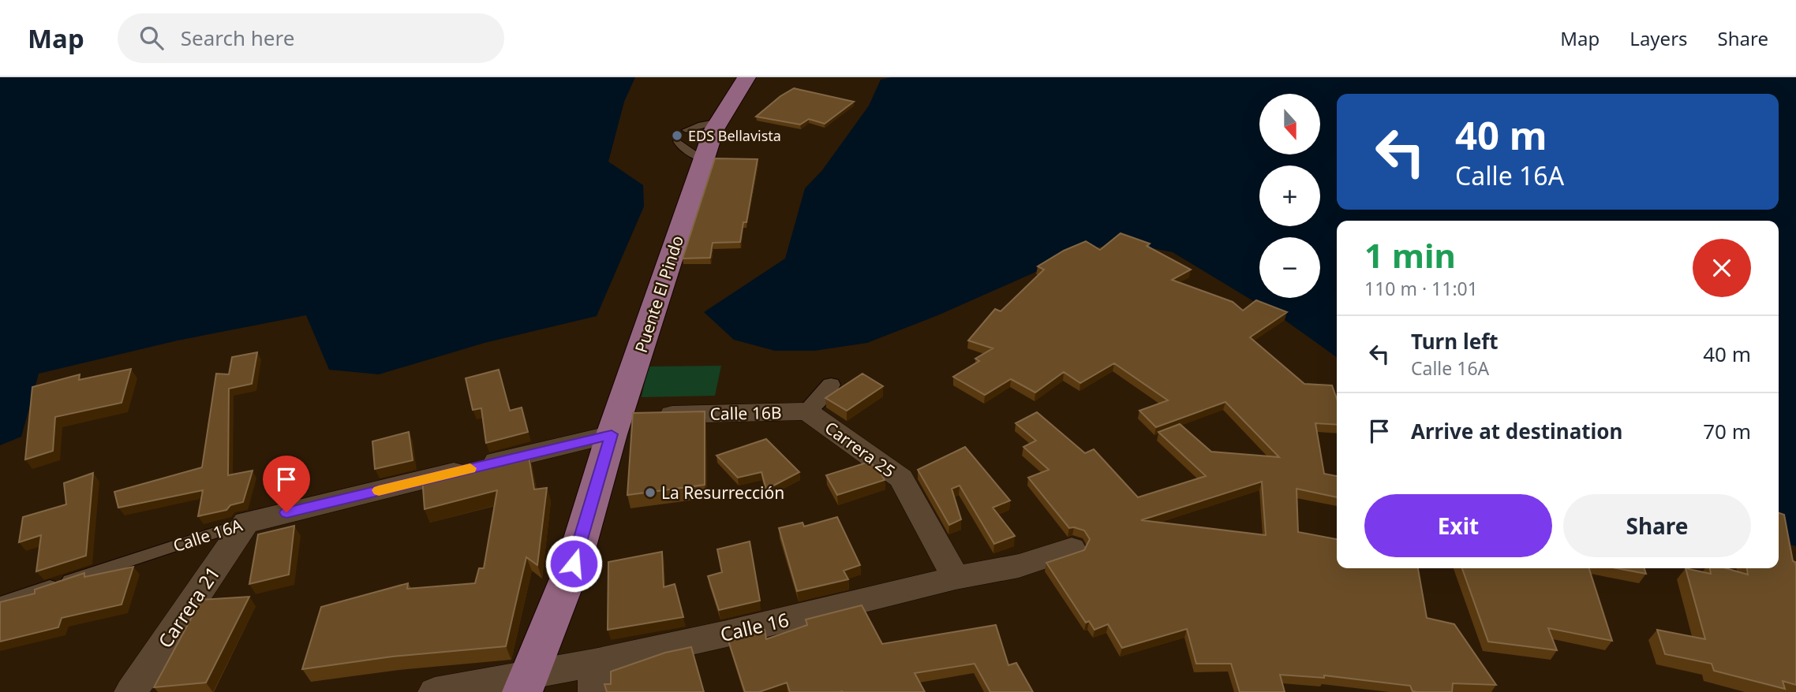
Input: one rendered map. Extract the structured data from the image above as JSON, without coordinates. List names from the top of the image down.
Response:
{
  "streets": {
    "main road": ["Puente El Pindo"],
    "street": [
      "Calle 16B",
      "Carrera 25",
      "Calle 16A",
      "Carrera 21",
      "Calle 16"
    ]
  },
  "crossings": [
    ["Puente El Pindo", "Calle 16B"],
    ["Puente El Pindo", "Calle 16A"],
    ["Puente El Pindo", "Calle 16"],
    ["Calle 16B", "Carrera 25"],
    ["Calle 16B", "Calle 16A"],
    ["Carrera 25", "Calle 16"],
    ["Calle 16A", "Carrera 21"]
  ],
  "places": ["EDS Bellavista", "La Resurrección"],
  "north": "bottom",
  "page": {
    "header": "Map",
    "search": "Search here",
    "nav": ["Map", "Layers", "Share"],
    "map_buttons": ["+", "−"],
    "turn": ["40 m", "Calle 16A"],
    "heading": ["1 min", "110 m · 11:01"],
    "list": [
      {
        "name": "Turn left",
        "note": "Calle 16A",
        "value": "40 m"
      },
      {
        "name": "Arrive at destination",
        "value": "70 m"
      }
    ],
    "buttons": ["Exit", "Share"]
  }
}
